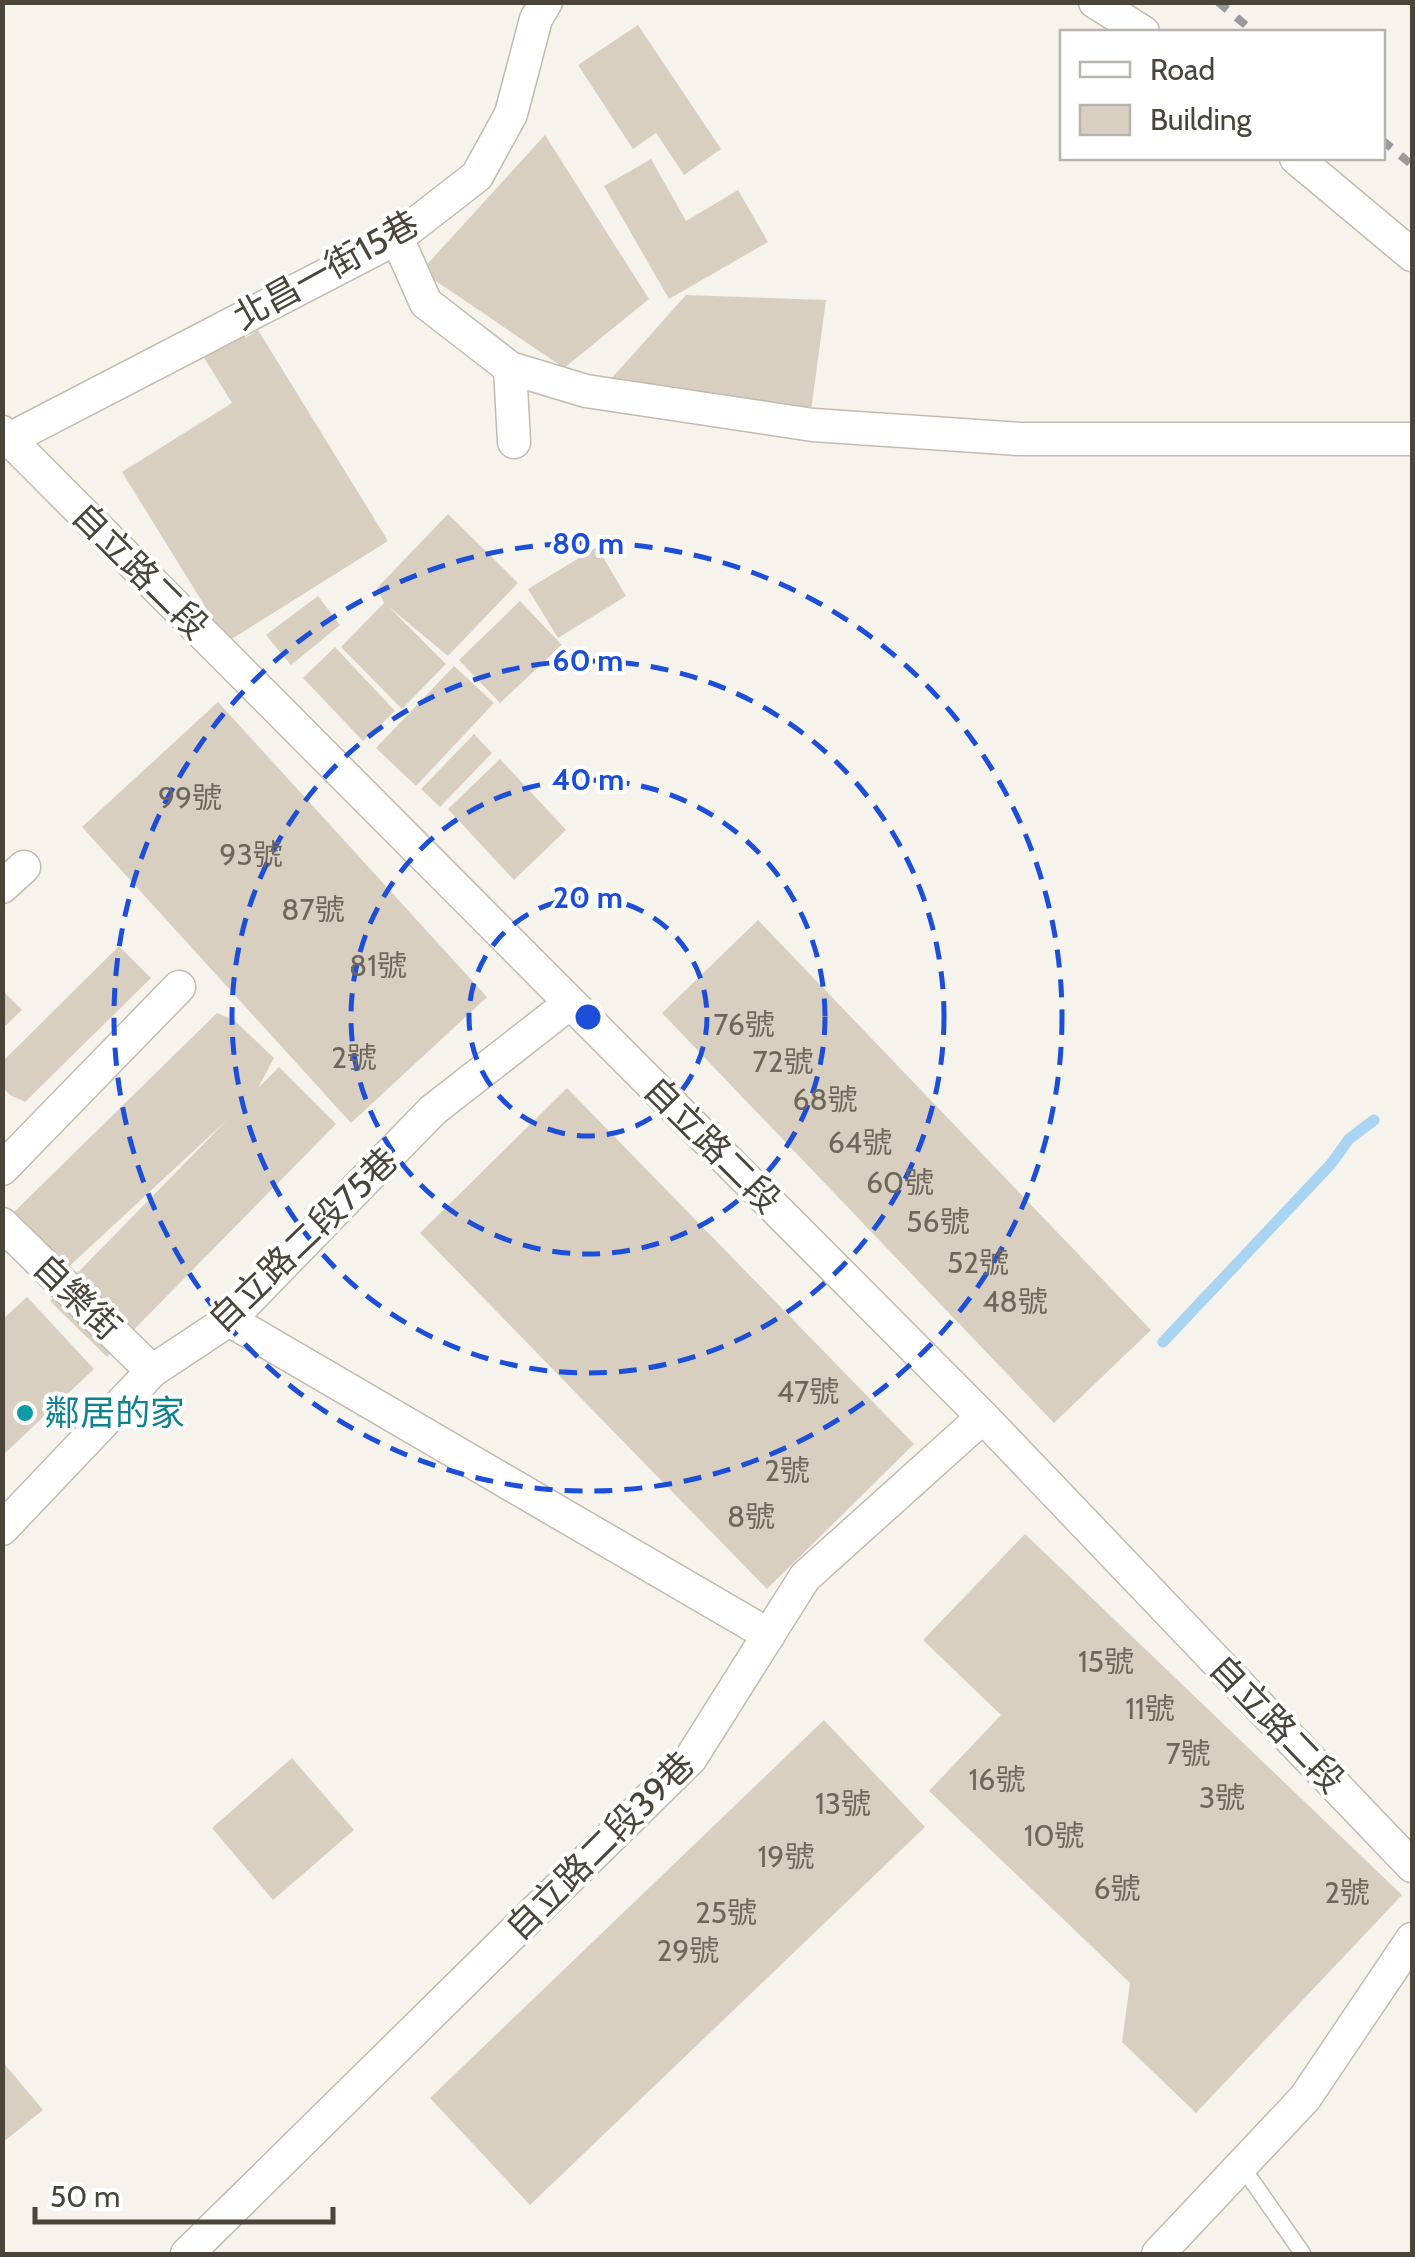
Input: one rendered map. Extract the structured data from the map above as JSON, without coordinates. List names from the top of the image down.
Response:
{
  "streets": {
    "street": [
      "北昌一街15巷",
      "自立路二段",
      "自立路二段75巷",
      "自樂街",
      "自立路二段39巷"
    ]
  },
  "crossings": [
    ["北昌一街15巷", "自立路二段"],
    ["自立路二段", "自立路二段75巷"],
    ["自立路二段", "自立路二段39巷"],
    ["自立路二段75巷", "自樂街"]
  ],
  "places": ["鄰居的家"],
  "house_numbers": [
    "99號",
    "93號",
    "87號",
    "81號",
    "76號",
    "2號",
    "72號",
    "68號",
    "64號",
    "60號",
    "56號",
    "52號",
    "48號",
    "47號",
    "2號",
    "8號",
    "15號",
    "11號",
    "7號",
    "16號",
    "3號",
    "13號",
    "10號",
    "19號",
    "6號",
    "2號",
    "25號",
    "29號"
  ],
  "legend": ["Road", "Building"],
  "scale_bar": "50 m",
  "rings": [
    "80 m",
    "60 m",
    "40 m",
    "20 m"
  ]
}
